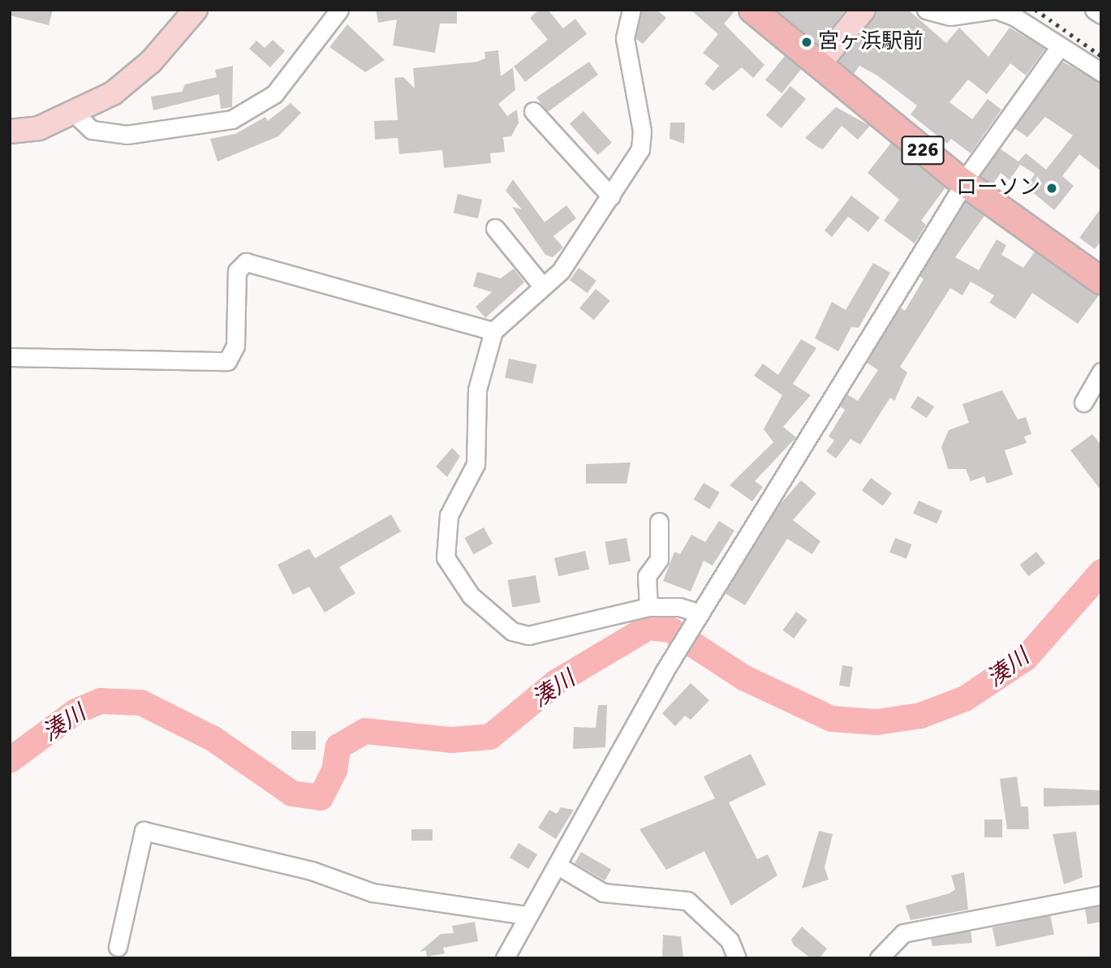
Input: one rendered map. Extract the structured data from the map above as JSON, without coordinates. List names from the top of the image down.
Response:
{
  "streets": {
    "highway": ["226"]
  },
  "water": ["湊川"],
  "places": ["宮ヶ浜駅前", "ローソン"]
}
